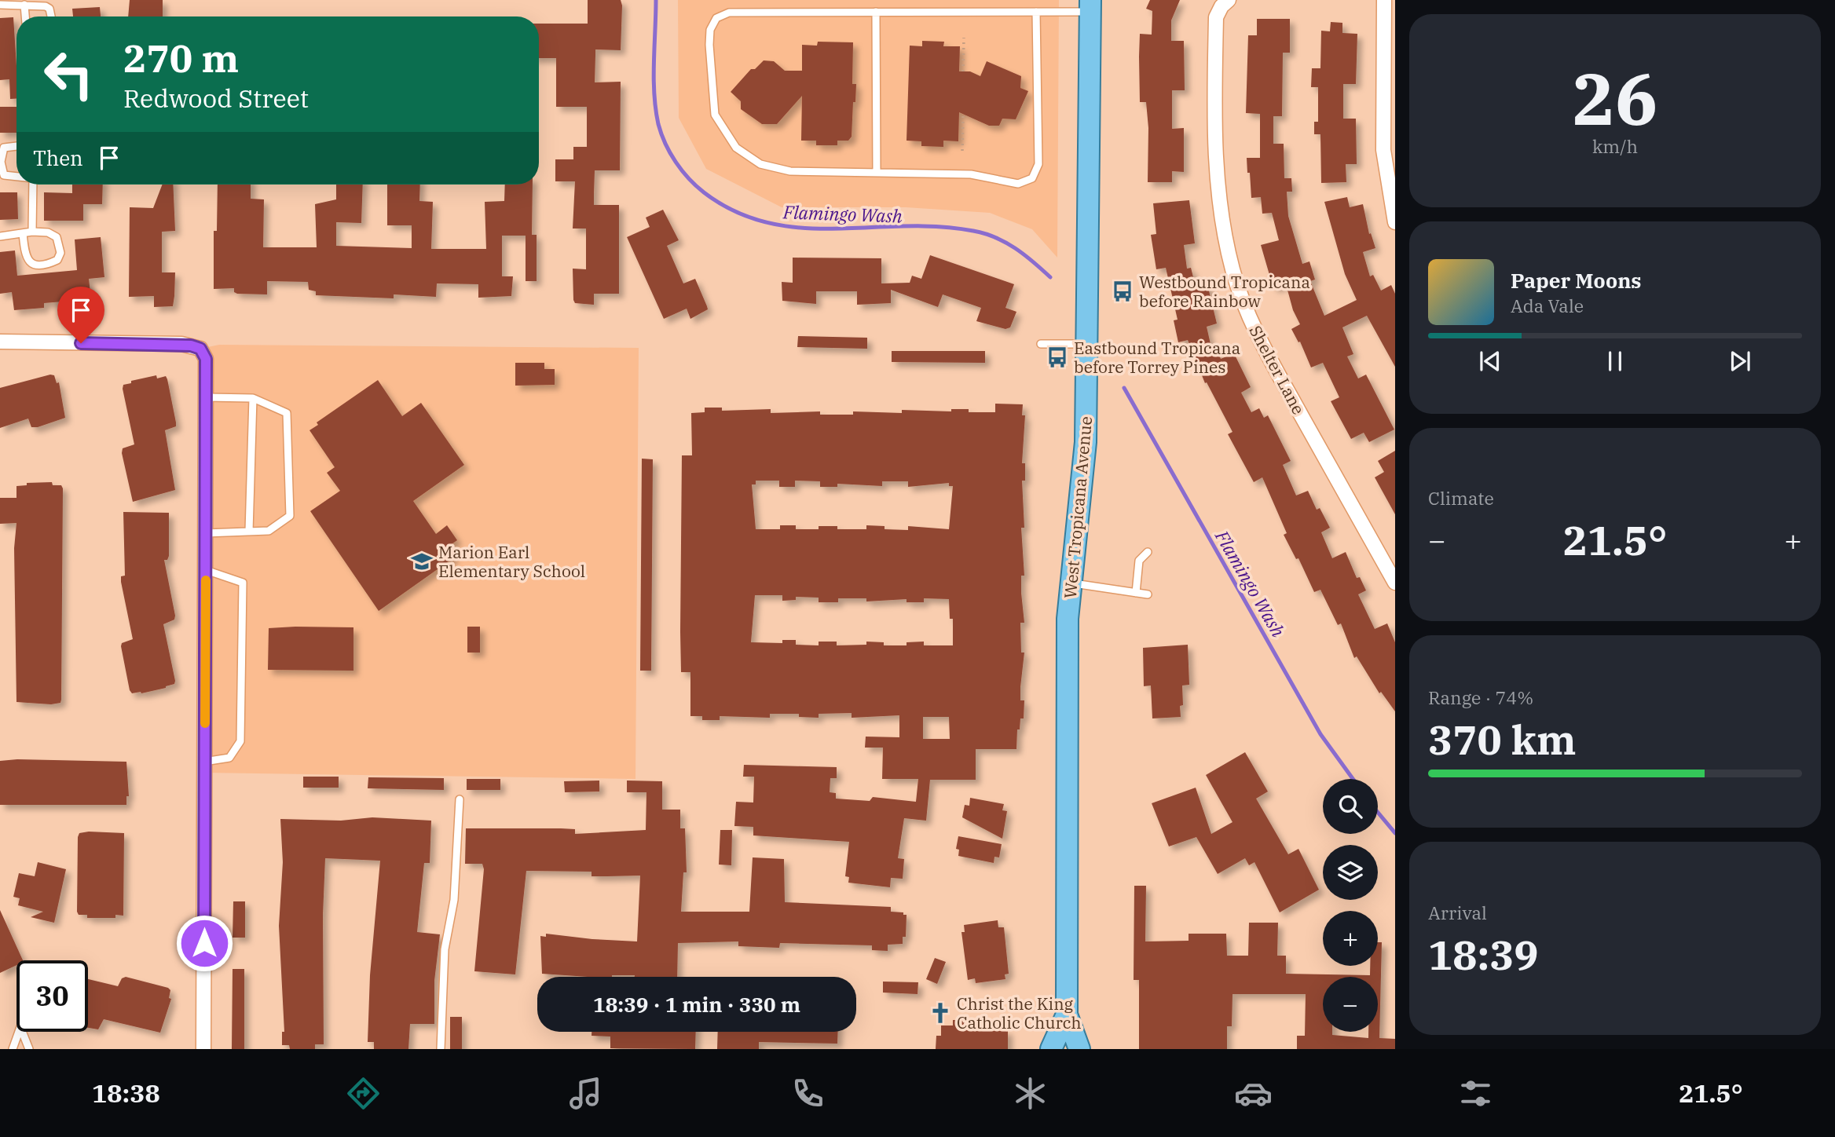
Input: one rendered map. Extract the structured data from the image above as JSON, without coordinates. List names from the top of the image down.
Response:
{
  "streets": {
    "main road": ["West Tropicana Avenue"],
    "street": ["Shelter Lane"]
  },
  "water": ["Flamingo Wash"],
  "places": {
    "bus stop": ["Westbound Tropicana before Rainbow", "Eastbound Tropicana before Torrey Pines"],
    "school or university": ["Marion Earl Elementary School"],
    "church": ["Christ the King Catholic Church"]
  },
  "page": {
    "tile": [
      ["26", "km/h"],
      "Climate",
      ["Range · 74%", "370 km"],
      ["Arrival", "18:39"]
    ],
    "turn": ["270 m", "Redwood Street"],
    "then": "Then",
    "song": ["Paper Moons", "Ada Vale"],
    "heat": ["−", "21.5°", "+"],
    "map_buttons": ["+", "−"],
    "limit": "30",
    "trip": "18:39 · 1 min · 330 m",
    "tabs": ["18:38", "21.5°"]
  }
}
